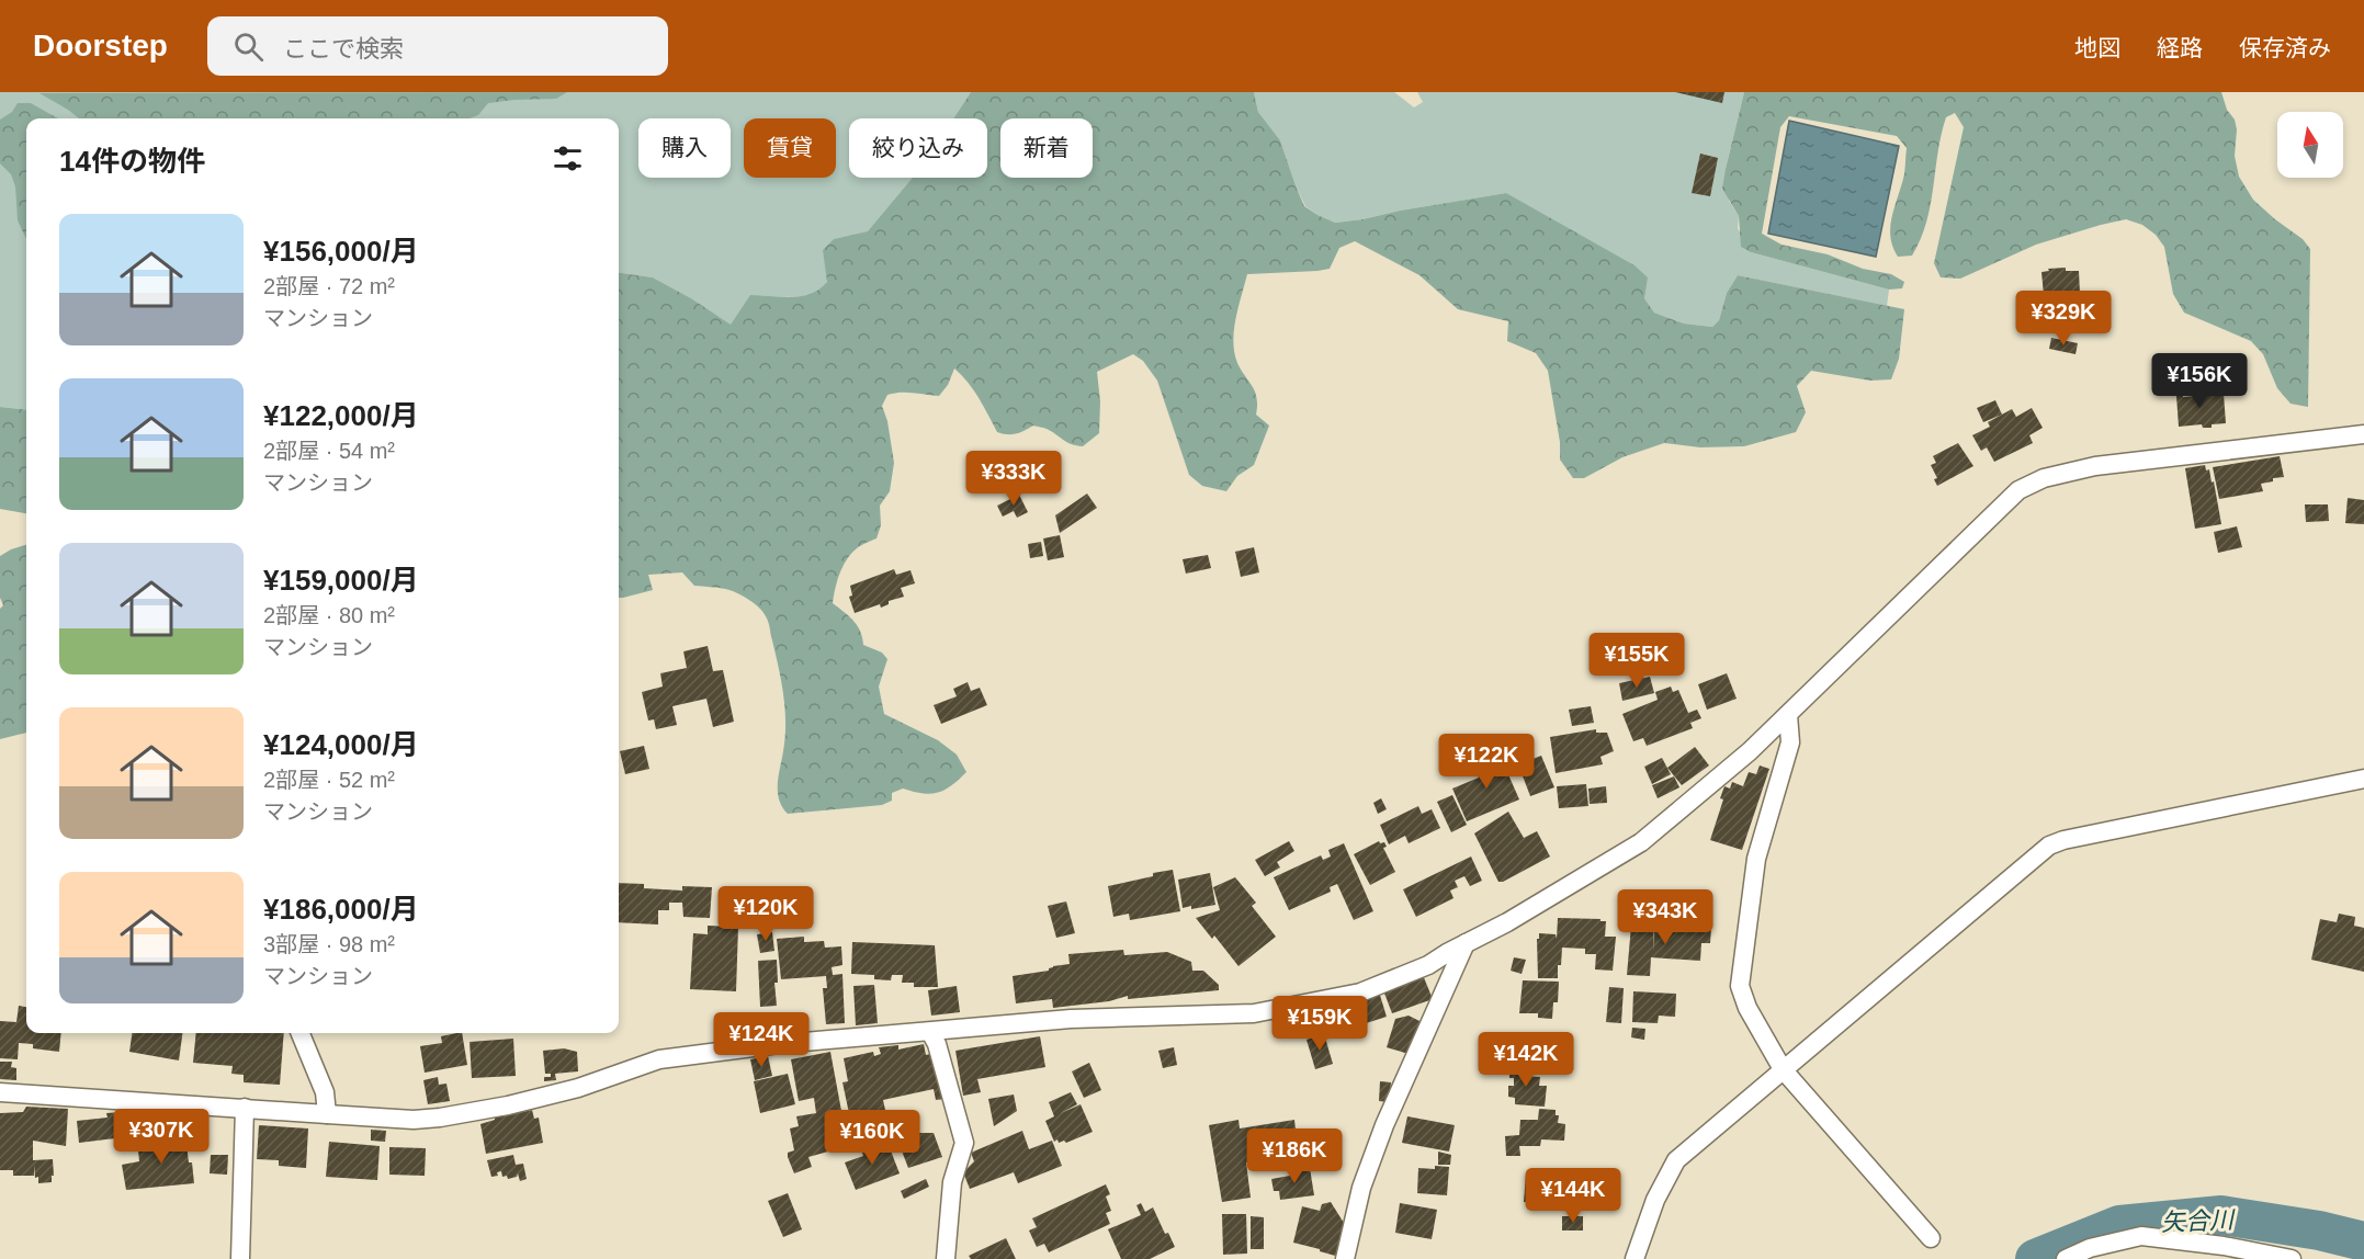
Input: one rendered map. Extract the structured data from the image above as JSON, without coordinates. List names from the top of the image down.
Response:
{
  "water": ["矢合川"],
  "north": "top",
  "page": {
    "header": "Doorstep",
    "search": "ここで検索",
    "nav": ["地図", "経路", "保存済み"],
    "chip": [
      "購入",
      "賃貸",
      "絞り込み",
      "新着"
    ],
    "heading": "14件の物件",
    "list": [
      {
        "name": "¥156,000/月",
        "note": "2部屋 · 72 m² · マンション"
      },
      {
        "name": "¥122,000/月",
        "note": "2部屋 · 54 m² · マンション"
      },
      {
        "name": "¥159,000/月",
        "note": "2部屋 · 80 m² · マンション"
      },
      {
        "name": "¥124,000/月",
        "note": "2部屋 · 52 m² · マンション"
      },
      {
        "name": "¥186,000/月",
        "note": "3部屋 · 98 m² · マンション"
      }
    ],
    "price": [
      "¥329K",
      "¥156K",
      "¥333K",
      "¥155K",
      "¥122K",
      "¥120K",
      "¥343K",
      "¥159K",
      "¥124K",
      "¥142K",
      "¥307K",
      "¥160K",
      "¥186K",
      "¥144K"
    ]
  }
}
